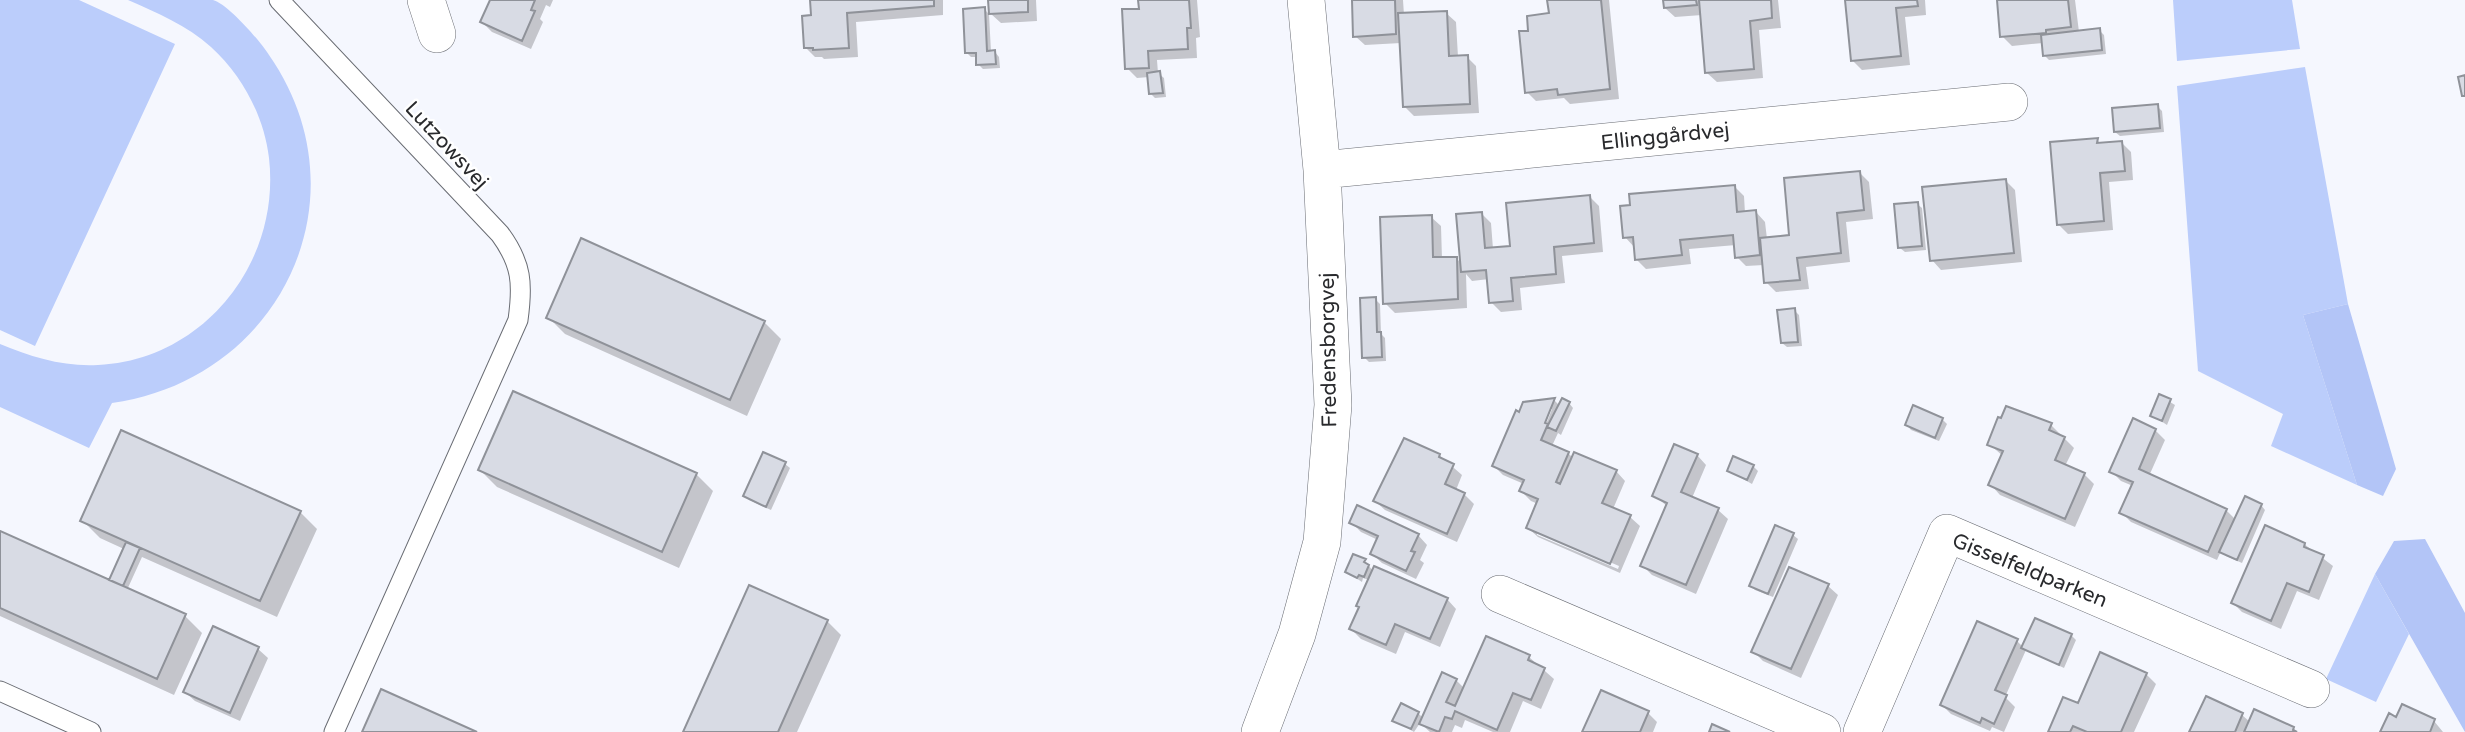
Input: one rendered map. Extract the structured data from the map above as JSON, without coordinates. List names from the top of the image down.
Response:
{
  "streets": {
    "street": ["Ellinggårdvej", "Fredensborgvej", "Gisselfeldparken"],
    "lane": ["Lutzowsvej"]
  },
  "crossings": [
    ["Ellinggårdvej", "Fredensborgvej"]
  ]
}
